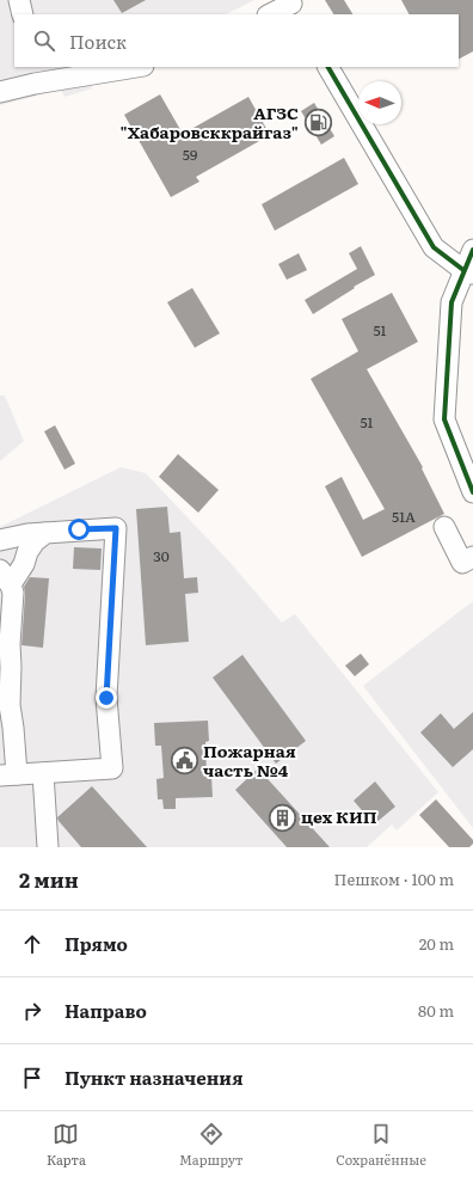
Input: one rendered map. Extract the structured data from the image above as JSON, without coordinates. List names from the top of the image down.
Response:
{
  "places": {
    "fuel station": ["АГЗС \"Хабаровсккрайгаз\""],
    "public building": ["Пожарная часть №4"],
    "building": ["цех КИП"]
  },
  "house_numbers": [
    "59",
    "51",
    "51",
    "51А",
    "30"
  ],
  "north": "left",
  "page": {
    "search": "Поиск",
    "heading": ["2 мин", "Пешком · 100 m"],
    "list": [
      ["Прямо", "20 m"],
      ["Направо", "80 m"],
      "Пункт назначения"
    ],
    "nav": ["Карта", "Маршрут", "Сохранённые"]
  }
}
